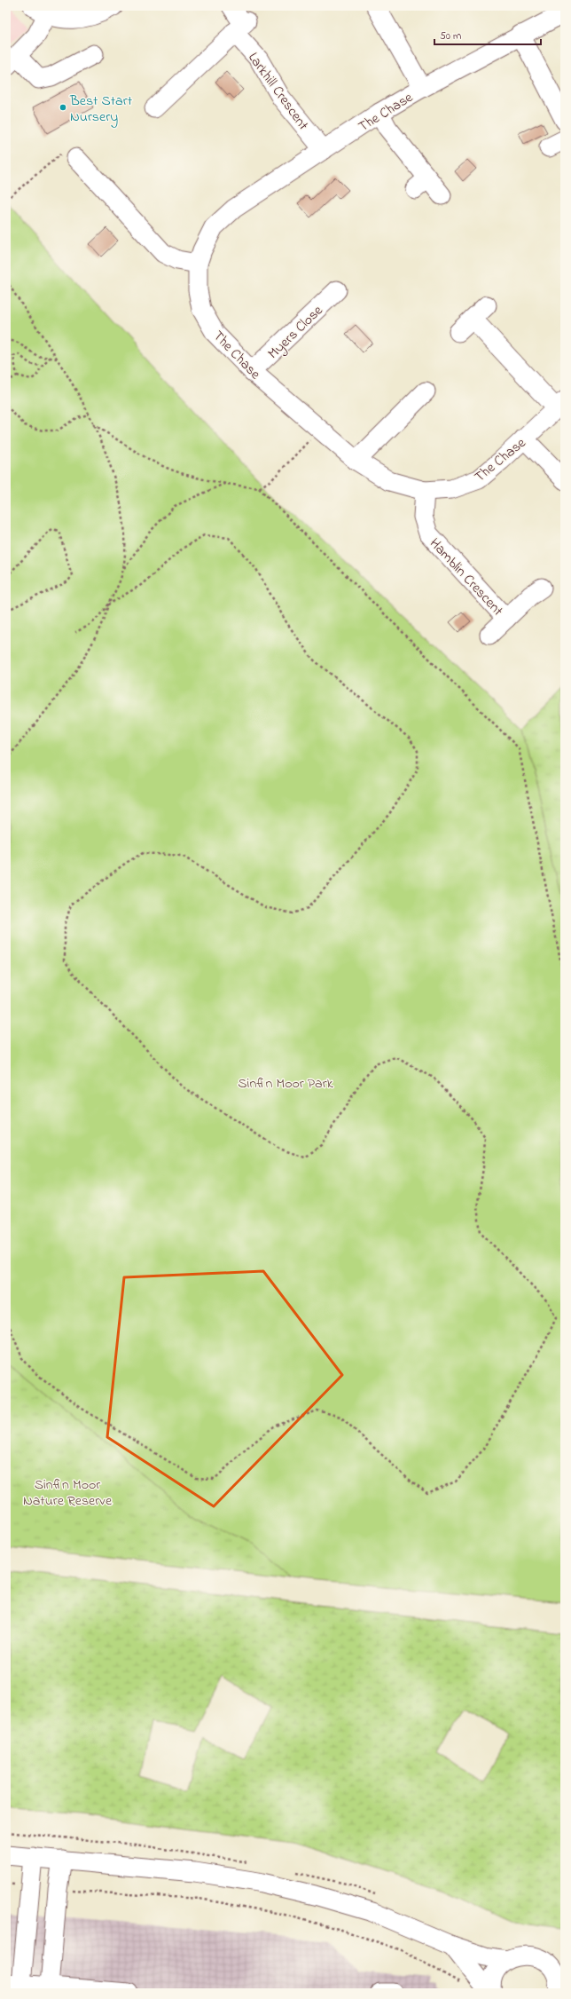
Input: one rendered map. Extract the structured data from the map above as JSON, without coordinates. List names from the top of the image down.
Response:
{
  "streets": {
    "street": [
      "Larkhill Crescent",
      "The Chase",
      "Myers Close",
      "Hamblin Crescent"
    ]
  },
  "crossings": [
    ["Larkhill Crescent", "The Chase"],
    ["The Chase", "Myers Close"],
    ["The Chase", "Hamblin Crescent"]
  ],
  "parks": ["Sinfin Moor Park", "Sinfin Moor Nature Reserve"],
  "places": ["Best Start Nursery"],
  "scale_bar": "50 m"
}
